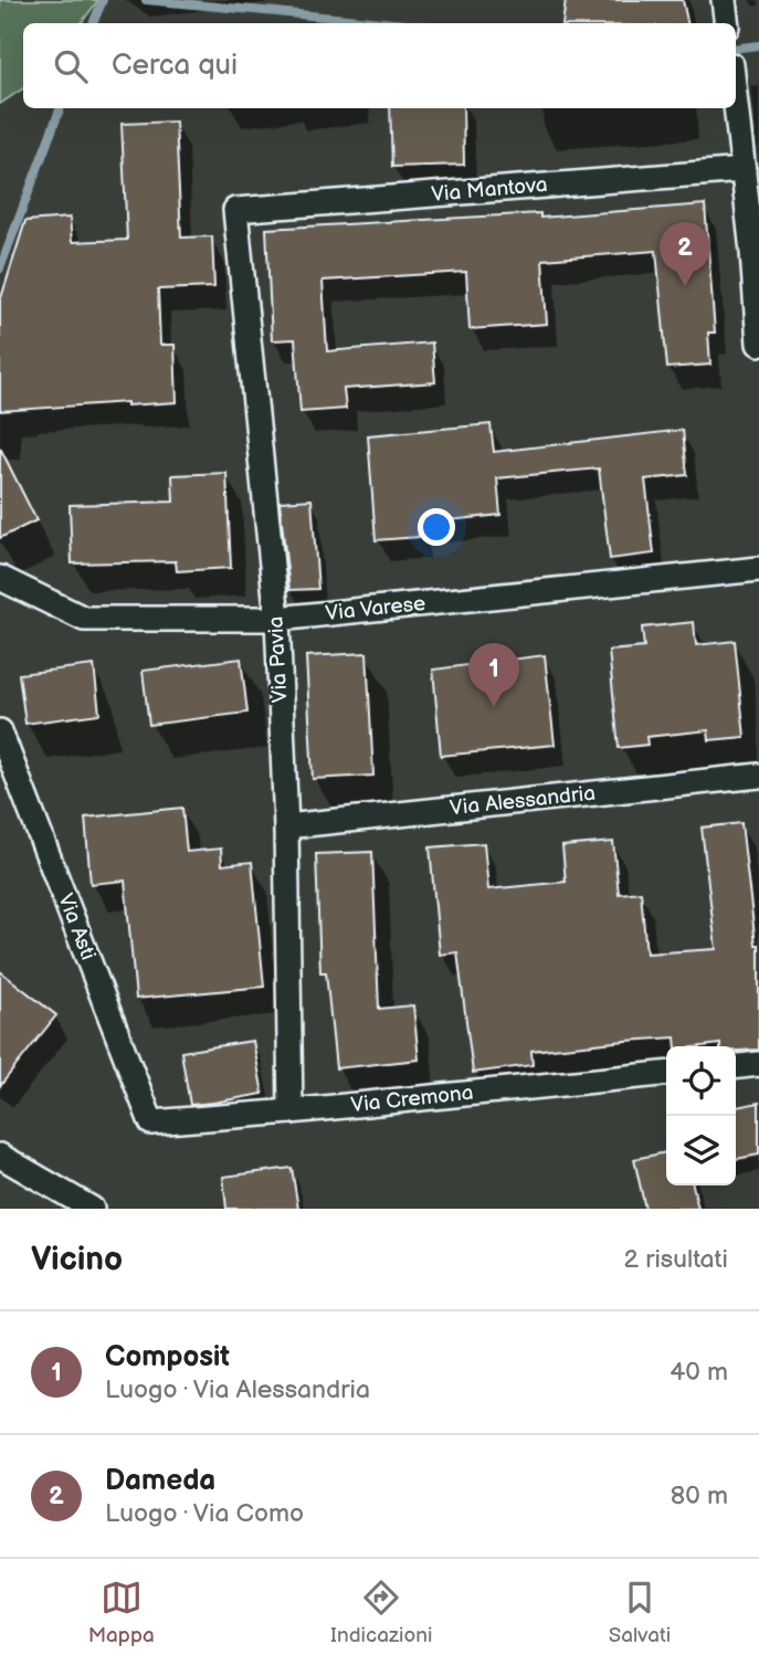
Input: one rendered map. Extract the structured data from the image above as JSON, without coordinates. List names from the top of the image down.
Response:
{
  "streets": {
    "street": [
      "Via Mantova",
      "Via Varese",
      "Via Pavia",
      "Via Alessandria",
      "Via Asti",
      "Via Cremona"
    ]
  },
  "crossings": [
    ["Via Mantova", "Via Pavia"],
    ["Via Varese", "Via Pavia"],
    ["Via Pavia", "Via Alessandria"],
    ["Via Pavia", "Via Cremona"],
    ["Via Asti", "Via Cremona"]
  ],
  "page": {
    "search": "Cerca qui",
    "pins": ["2", "1"],
    "heading": ["Vicino", "2 risultati"],
    "list": [
      {
        "mark": "1",
        "name": "Composit",
        "note": "Luogo · Via Alessandria",
        "value": "40 m"
      },
      {
        "mark": "2",
        "name": "Dameda",
        "note": "Luogo · Via Como",
        "value": "80 m"
      }
    ],
    "nav": ["Mappa", "Indicazioni", "Salvati"]
  }
}
